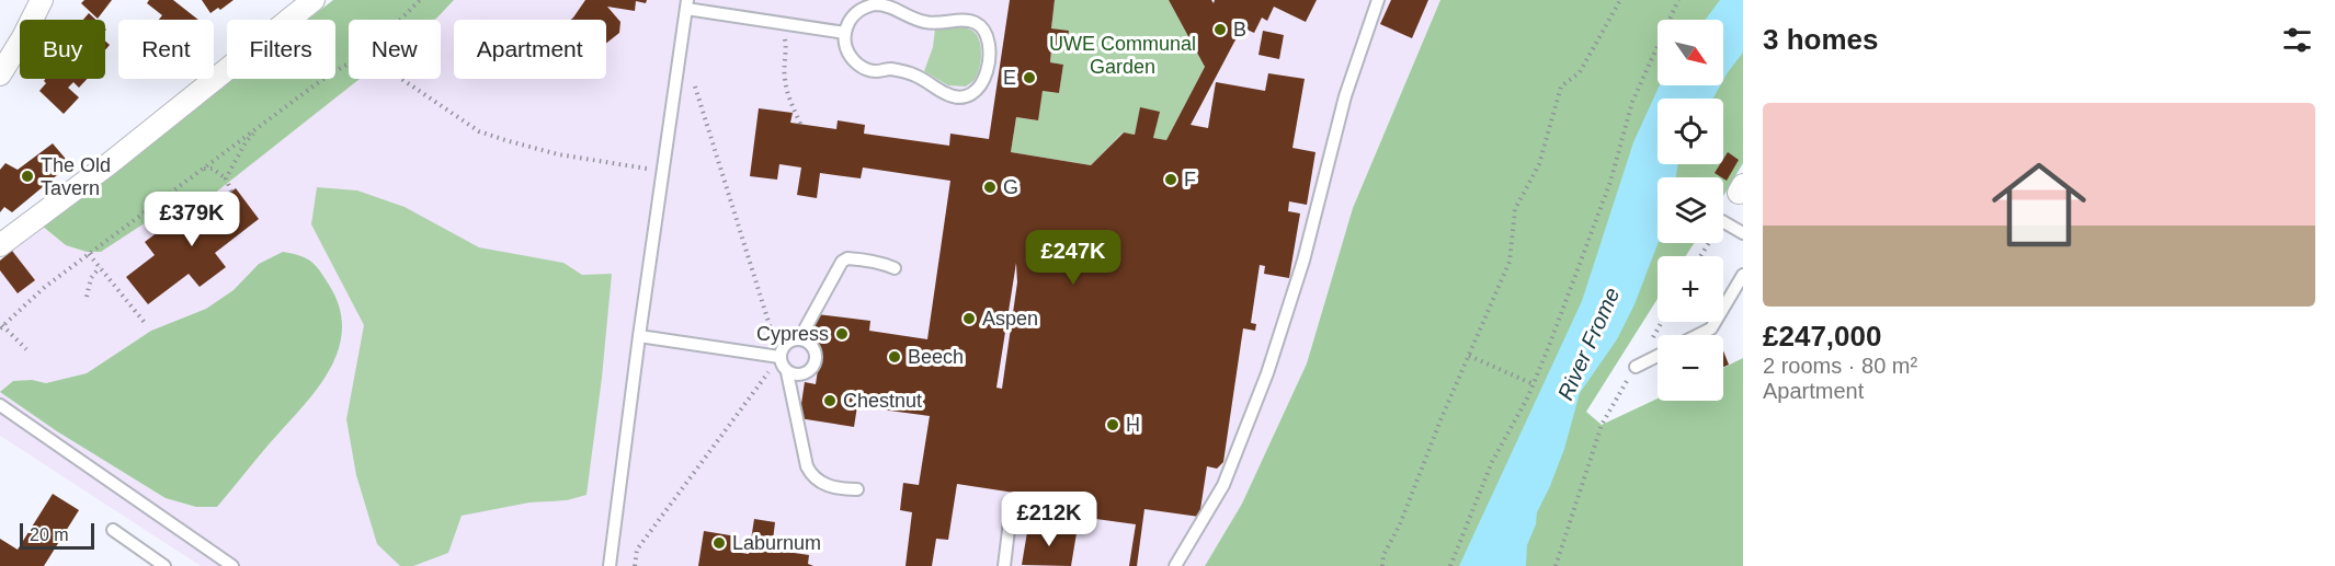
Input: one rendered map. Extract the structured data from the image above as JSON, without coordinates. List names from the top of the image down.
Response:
{
  "water": ["River Frome"],
  "parks": ["UWE Communal Garden"],
  "places": [
    "B",
    "E",
    "The Old Tavern",
    "F",
    "G",
    "Aspen",
    "Cypress",
    "Beech",
    "Chestnut",
    "H",
    "Laburnum"
  ],
  "scale_bar": "20 m",
  "north": "bottom right",
  "page": {
    "heading": "3 homes",
    "map_buttons": ["+", "−"],
    "chip": [
      "Buy",
      "Rent",
      "Filters",
      "New",
      "Apartment"
    ],
    "list": [
      {
        "name": "£247,000",
        "note": "2 rooms · 80 m² · Apartment"
      }
    ],
    "price": ["£379K", "£247K", "£212K"],
    "scale": "20 m"
  }
}
